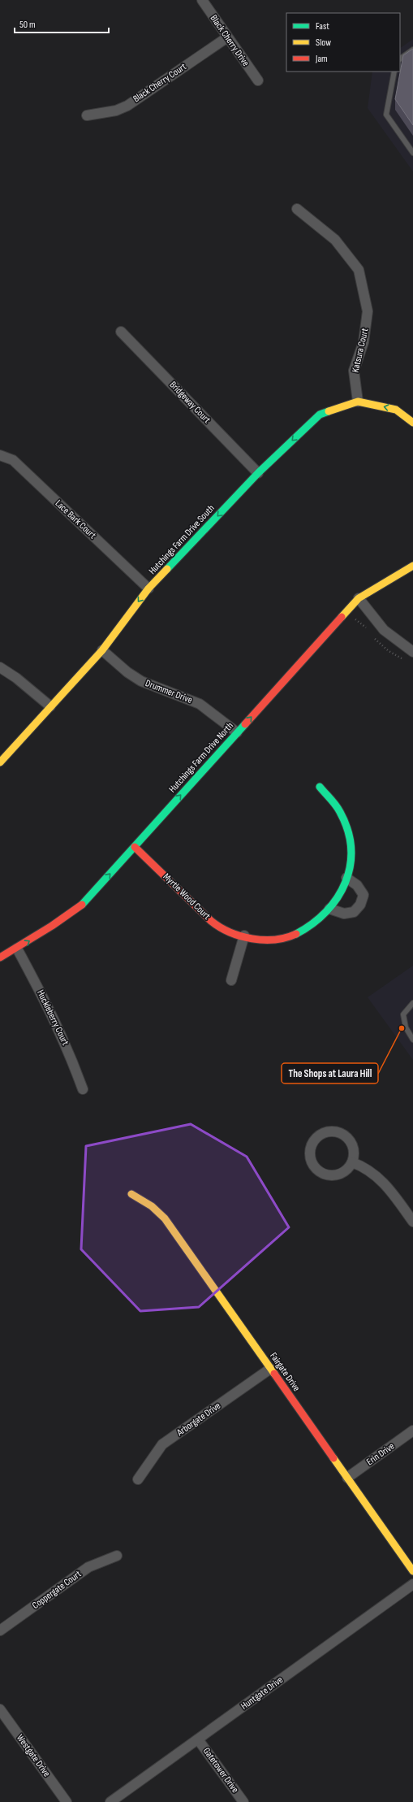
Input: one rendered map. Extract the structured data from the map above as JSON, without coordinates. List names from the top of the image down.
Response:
{
  "streets": {
    "street": [
      "Black Cherry Drive",
      "Black Cherry Court",
      "Katsura Court",
      "Bridgeway Court",
      "Lace Bark Court",
      "Hutchings Farm Drive South",
      "Drummer Drive",
      "Hutchings Farm Drive North",
      "Myrtle Wood Court",
      "Huckleberry Court",
      "Fairgate Drive",
      "Arborgate Drive",
      "Erin Drive",
      "Coppergate Court",
      "Huntgate Drive",
      "Westgate Drive",
      "Gatetower Drive"
    ]
  },
  "crossings": [
    ["Black Cherry Drive", "Black Cherry Court"],
    ["Katsura Court", "Hutchings Farm Drive South"],
    ["Bridgeway Court", "Hutchings Farm Drive South"],
    ["Lace Bark Court", "Hutchings Farm Drive South"],
    ["Hutchings Farm Drive South", "Drummer Drive"],
    ["Drummer Drive", "Hutchings Farm Drive North"],
    ["Hutchings Farm Drive North", "Myrtle Wood Court"],
    ["Hutchings Farm Drive North", "Huckleberry Court"],
    ["Fairgate Drive", "Arborgate Drive"],
    ["Fairgate Drive", "Erin Drive"],
    ["Huntgate Drive", "Gatetower Drive"]
  ],
  "one_way": ["Hutchings Farm Drive South", "Hutchings Farm Drive North"],
  "places": ["The Shops at Laura Hill"],
  "legend": ["Fast", "Slow", "Jam"],
  "scale_bar": "50 m"
}
